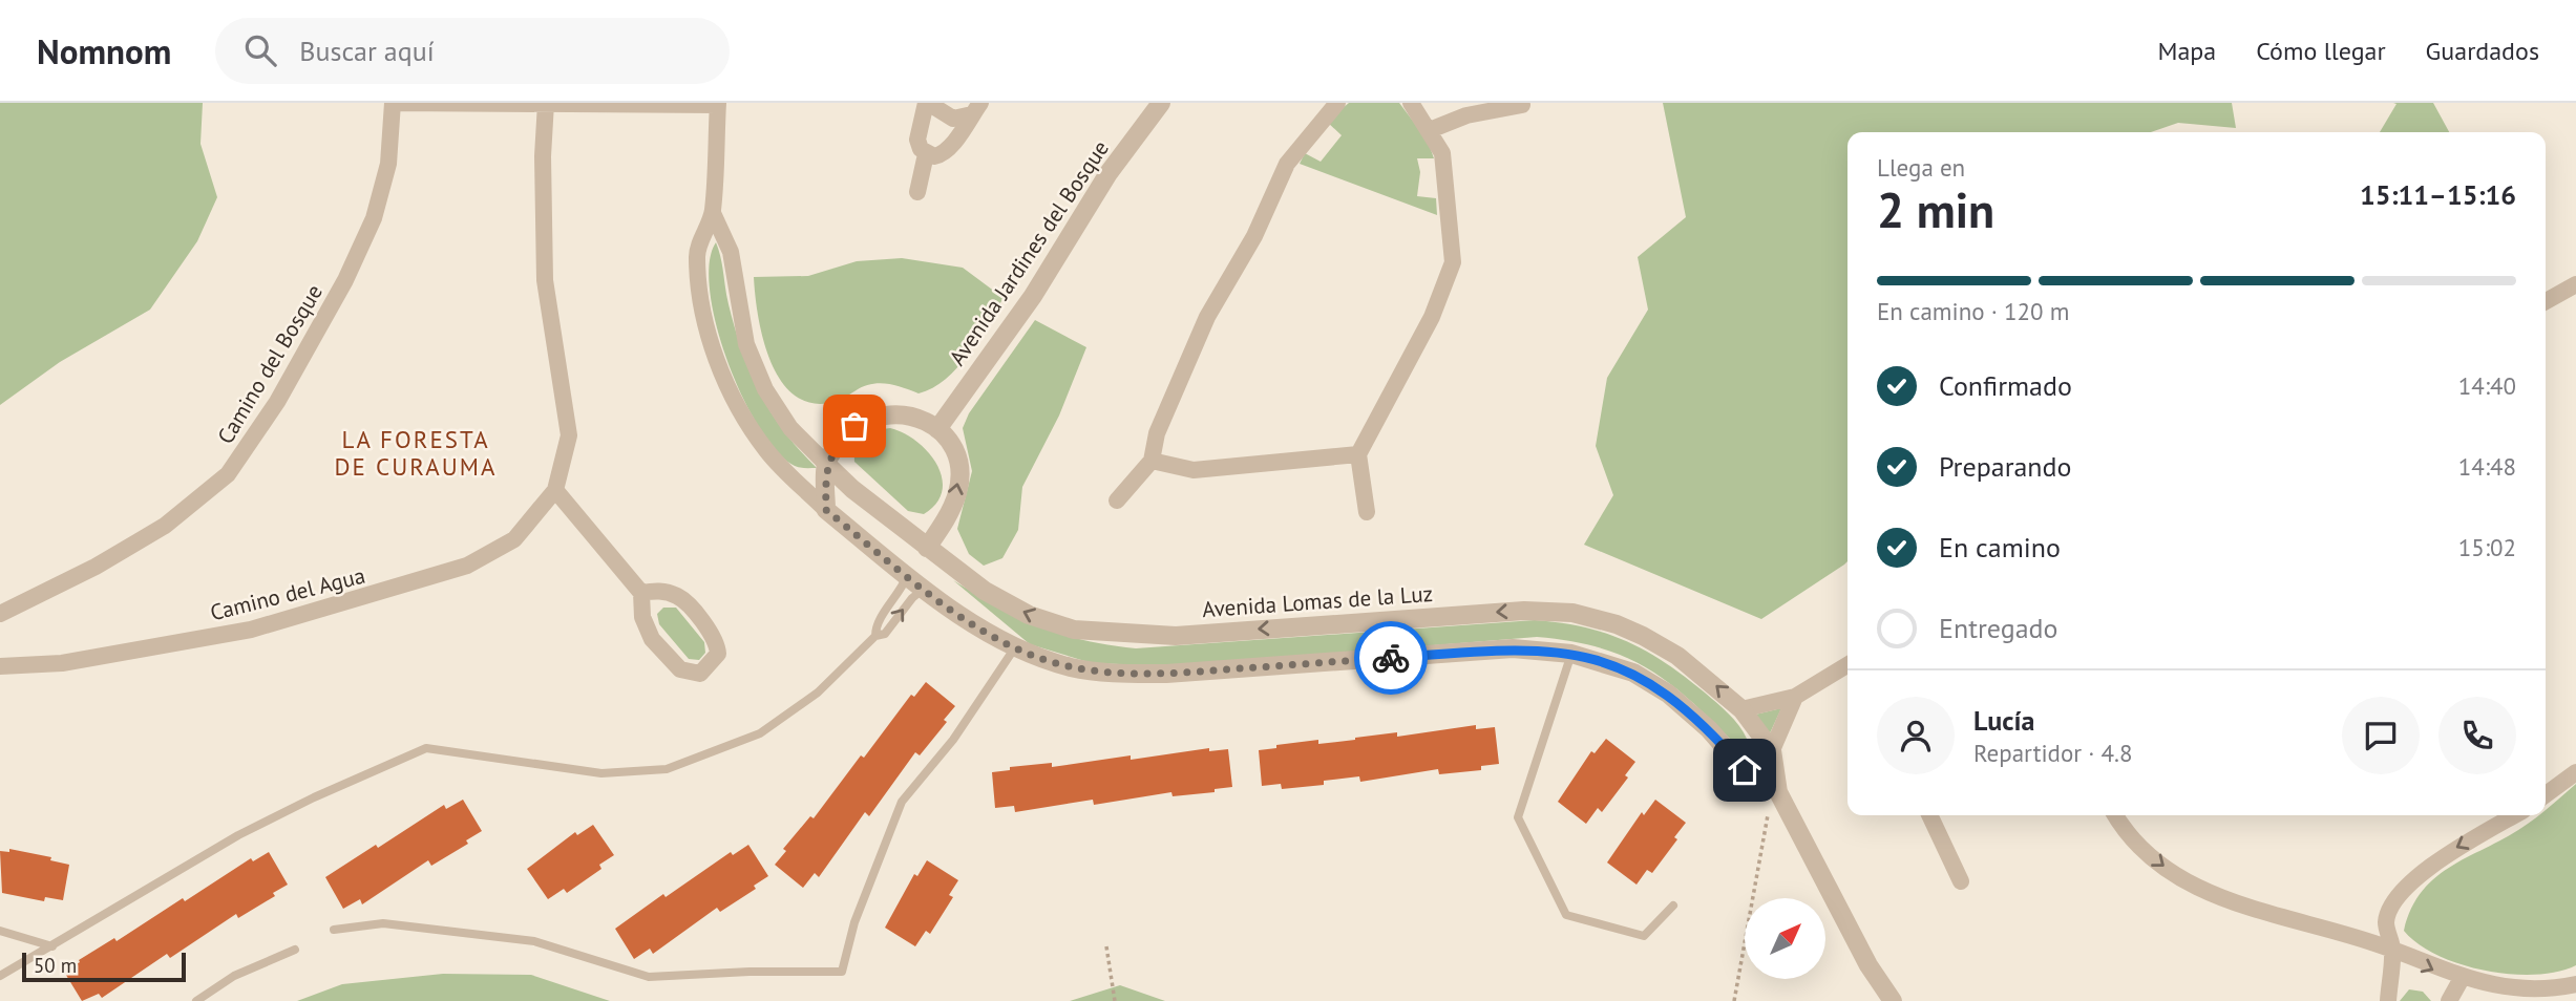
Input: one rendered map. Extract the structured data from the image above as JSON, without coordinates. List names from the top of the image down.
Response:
{
  "streets": {
    "street": [
      "Avenida Jardines del Bosque",
      "Camino del Bosque",
      "Camino del Agua",
      "Avenida Lomas de la Luz"
    ]
  },
  "districts": ["LA FORESTA DE CURAUMA"],
  "scale_bar": "50 m",
  "north": "top right",
  "page": {
    "header": "Nomnom",
    "search": "Buscar aquí",
    "nav": ["Mapa", "Cómo llegar", "Guardados"],
    "heading": ["2 min", "Llega en", "15:11–15:16"],
    "panel": ["Lucía", "Repartidor · 4.8"],
    "bar": "En camino · 120 m",
    "list": [
      ["Confirmado", "14:40"],
      ["Preparando", "14:48"],
      ["En camino", "15:02"],
      "Entregado"
    ],
    "scale": "50 m"
  }
}
